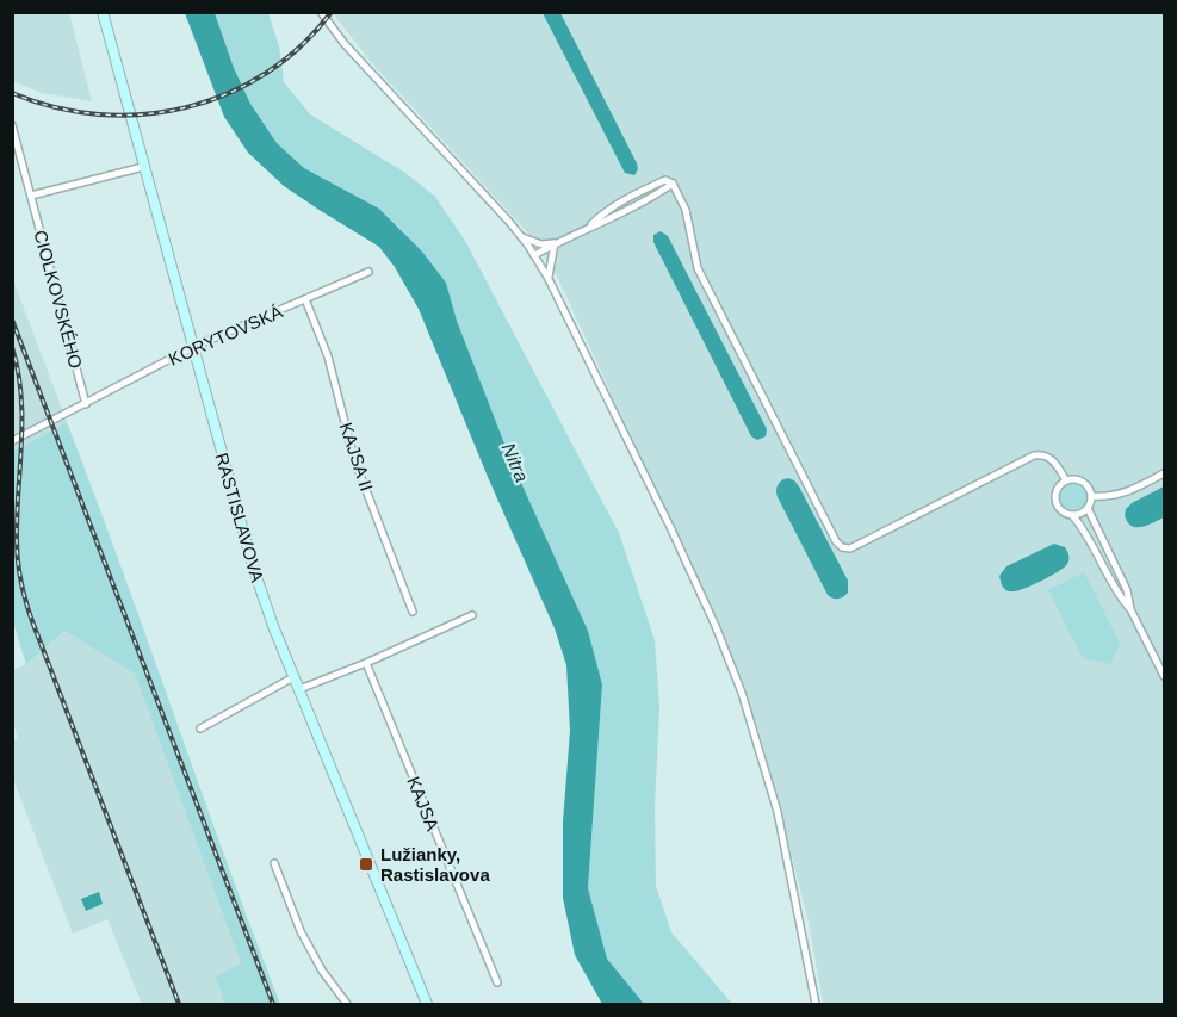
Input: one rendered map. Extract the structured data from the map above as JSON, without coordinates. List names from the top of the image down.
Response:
{
  "streets": {
    "street": [
      "CIOLKOVSKÉHO",
      "KORYTOVSKÁ",
      "KAJSA II",
      "RASTISLAVOVA",
      "KAJSA"
    ]
  },
  "crossings": [
    ["CIOLKOVSKÉHO", "KORYTOVSKÁ"],
    ["KORYTOVSKÁ", "KAJSA II"],
    ["KORYTOVSKÁ", "RASTISLAVOVA"]
  ],
  "water": ["Nitra"],
  "places": {
    "transit": ["Lužianky, Rastislavova"]
  }
}
